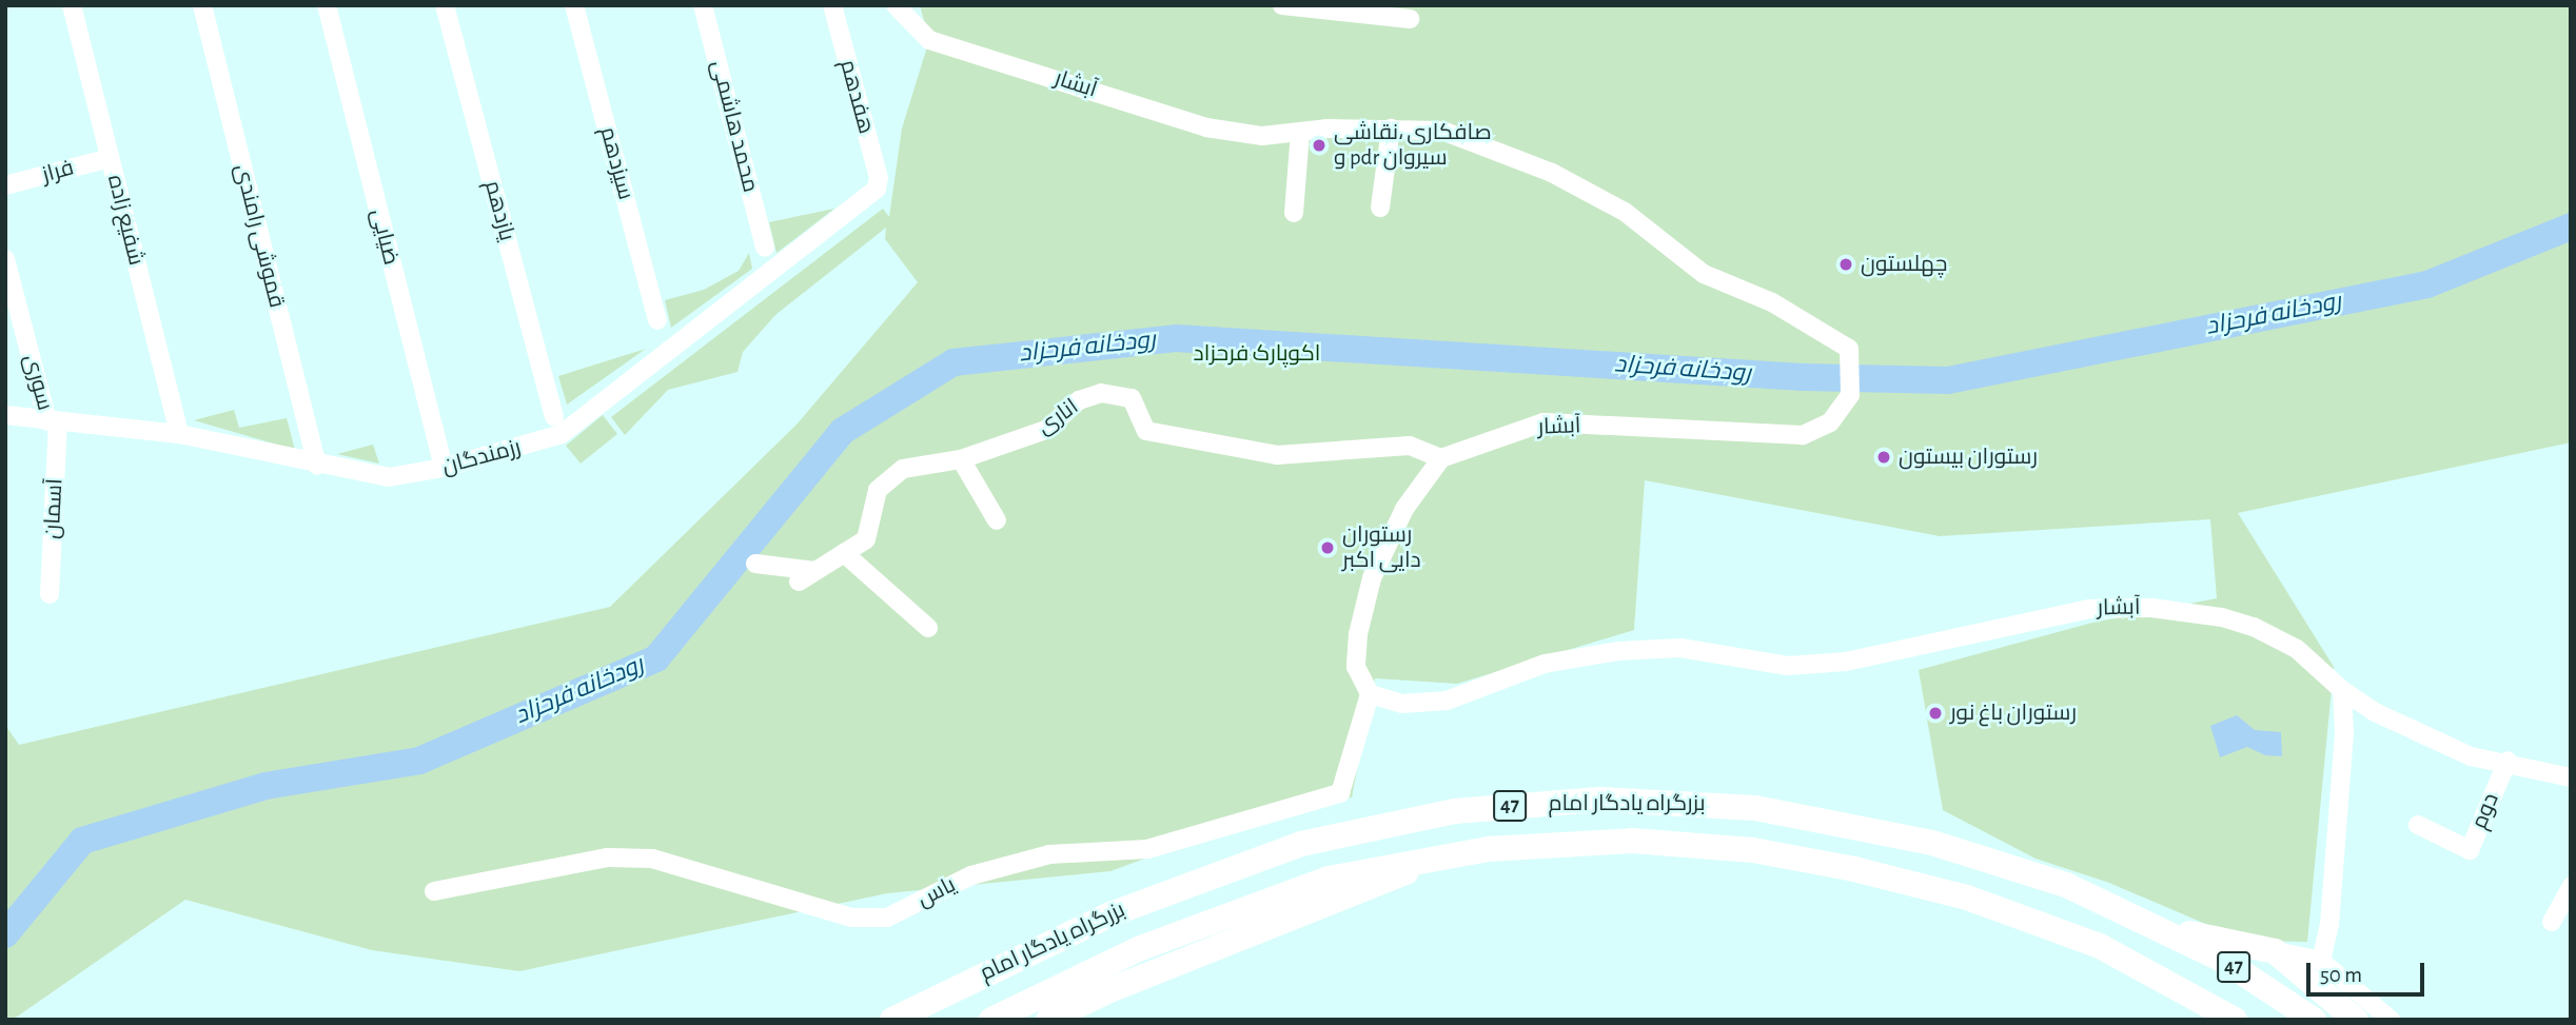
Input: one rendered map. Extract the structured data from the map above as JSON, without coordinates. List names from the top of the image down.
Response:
{
  "streets": {
    "highway": ["بزرگراه یادگار امام", "47"],
    "street": [
      "آبشار",
      "هفدهم",
      "محمد هاشمی",
      "سیزدهم",
      "فراز",
      "یازدهم",
      "شفیع زاده",
      "قموشی رامندی",
      "ضیایی",
      "سوری",
      "اناری",
      "رزمندگان",
      "آسمان",
      "دوم",
      "یاس"
    ]
  },
  "crossings": [
    ["آبشار", "اناری"],
    ["آبشار", "دوم"],
    ["آبشار", "یاس"],
    ["هفدهم", "رزمندگان"],
    ["فراز", "شفیع زاده"],
    ["شفیع زاده", "رزمندگان"],
    ["قموشی رامندی", "رزمندگان"],
    ["ضیایی", "رزمندگان"],
    ["سوری", "رزمندگان"],
    ["سوری", "آسمان"],
    ["رزمندگان", "آسمان"]
  ],
  "water": ["رودخانه فرحزاد"],
  "parks": ["اکوپارک فرحزاد"],
  "places": [
    "صافکاری ،نقاشی و pdr سیروان",
    "چهلستون",
    "رستوران بیستون",
    "رستوران دایی اکبر",
    "رستوران باغ نور"
  ],
  "scale_bar": "50 m"
}
